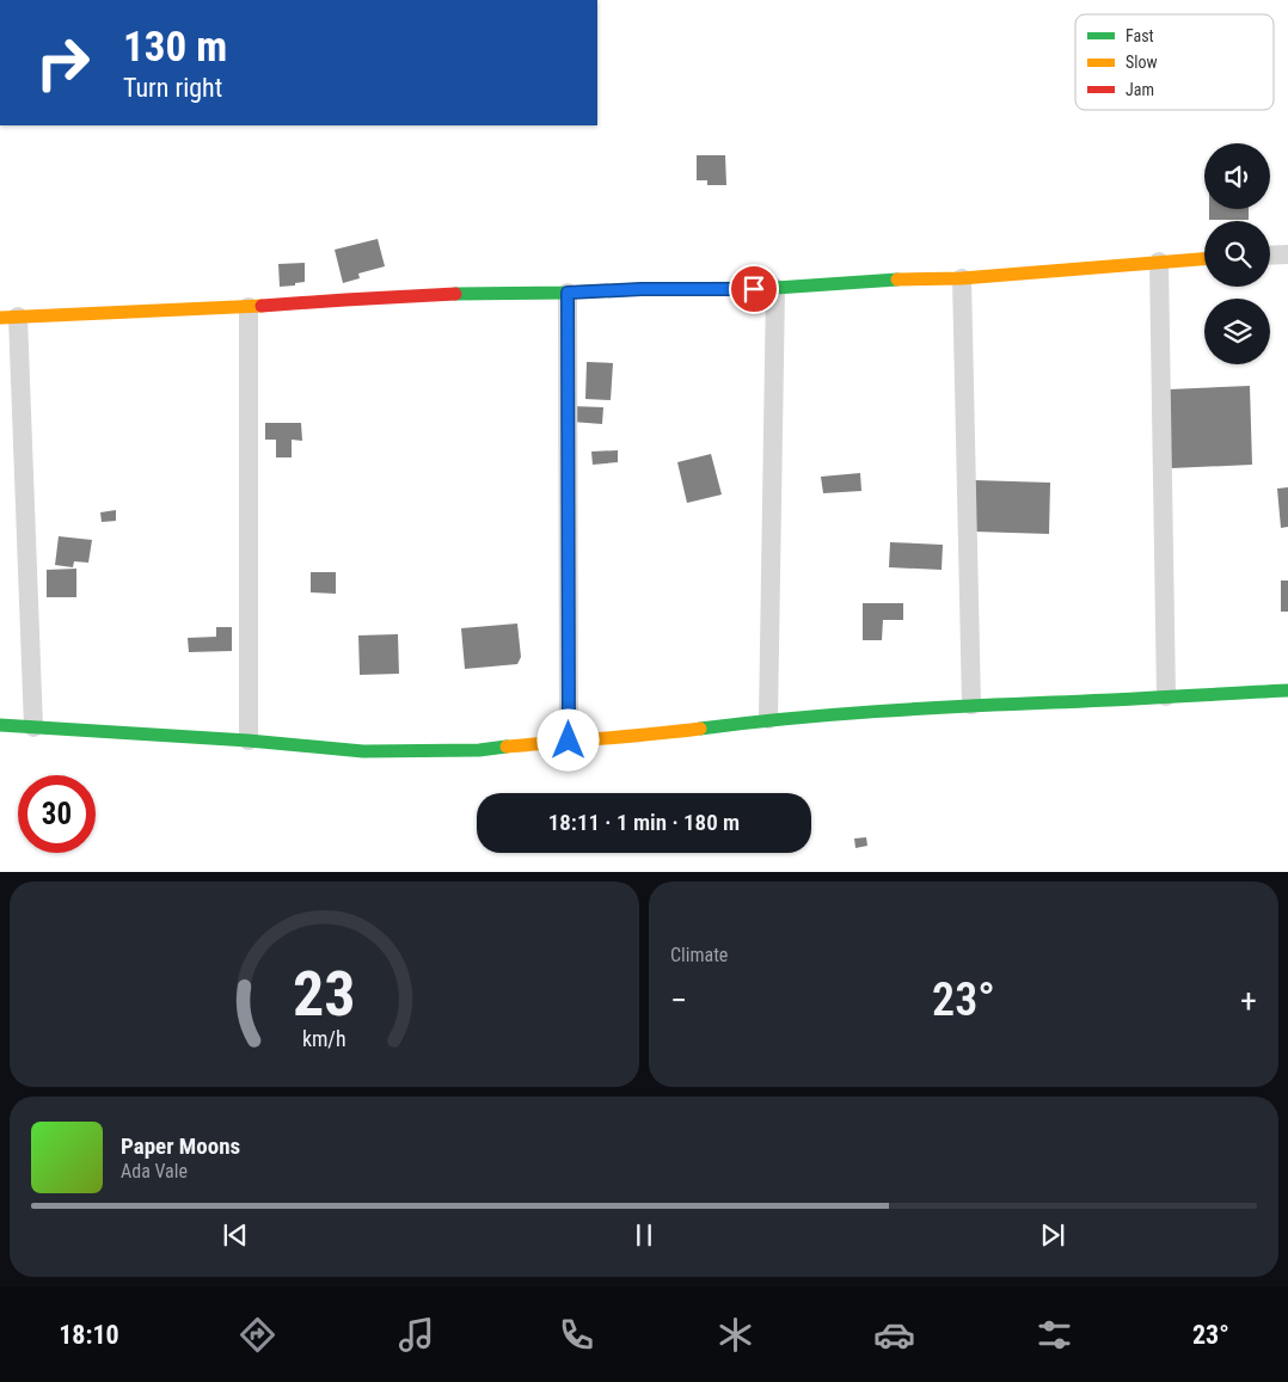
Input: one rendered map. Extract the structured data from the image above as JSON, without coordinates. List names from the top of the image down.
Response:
{
  "legend": ["Fast", "Slow", "Jam"],
  "page": {
    "turn": ["130 m", "Turn right"],
    "limit": "30",
    "trip": "18:11 · 1 min · 180 m",
    "tile": "Climate",
    "heat": ["−", "23°", "+"],
    "song": ["Paper Moons", "Ada Vale"],
    "tabs": ["18:10", "23°"],
    "gauge": ["23", "km/h"]
  }
}
